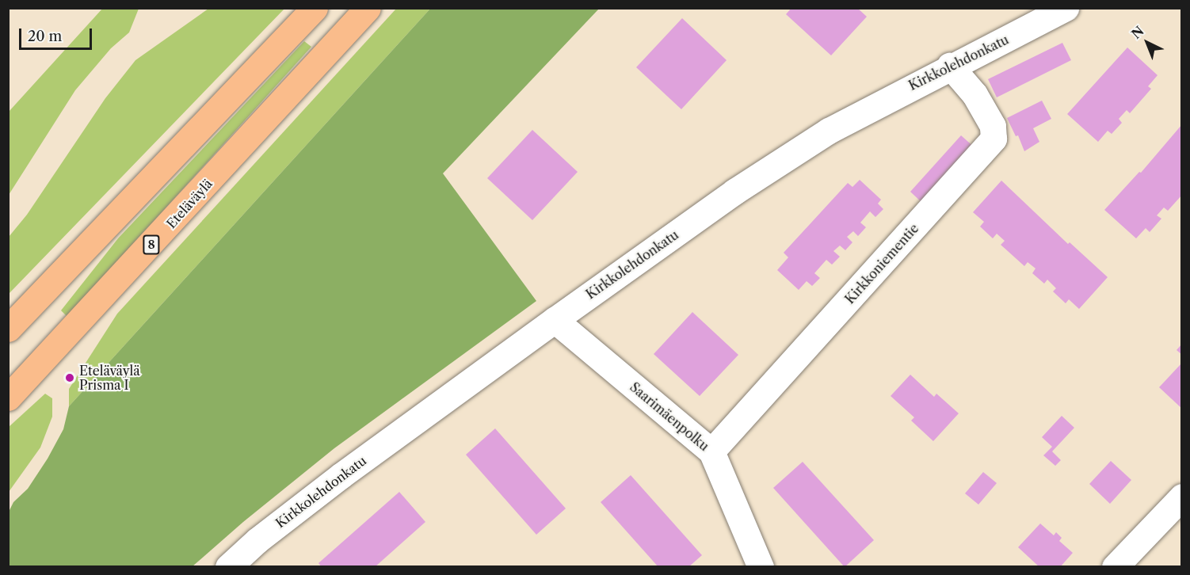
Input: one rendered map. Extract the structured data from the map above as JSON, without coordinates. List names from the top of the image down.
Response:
{
  "streets": {
    "highway": ["Eteläväylä", "8"],
    "street": ["Kirkkolehdonkatu", "Kirkkoniementie", "Saarimäenpolku"]
  },
  "crossings": [
    ["Kirkkolehdonkatu", "Kirkkoniementie"],
    ["Kirkkolehdonkatu", "Saarimäenpolku"],
    ["Kirkkoniementie", "Saarimäenpolku"]
  ],
  "places": ["Eteläväylä Prisma I"],
  "scale_bar": "20 m",
  "north": "top left"
}
